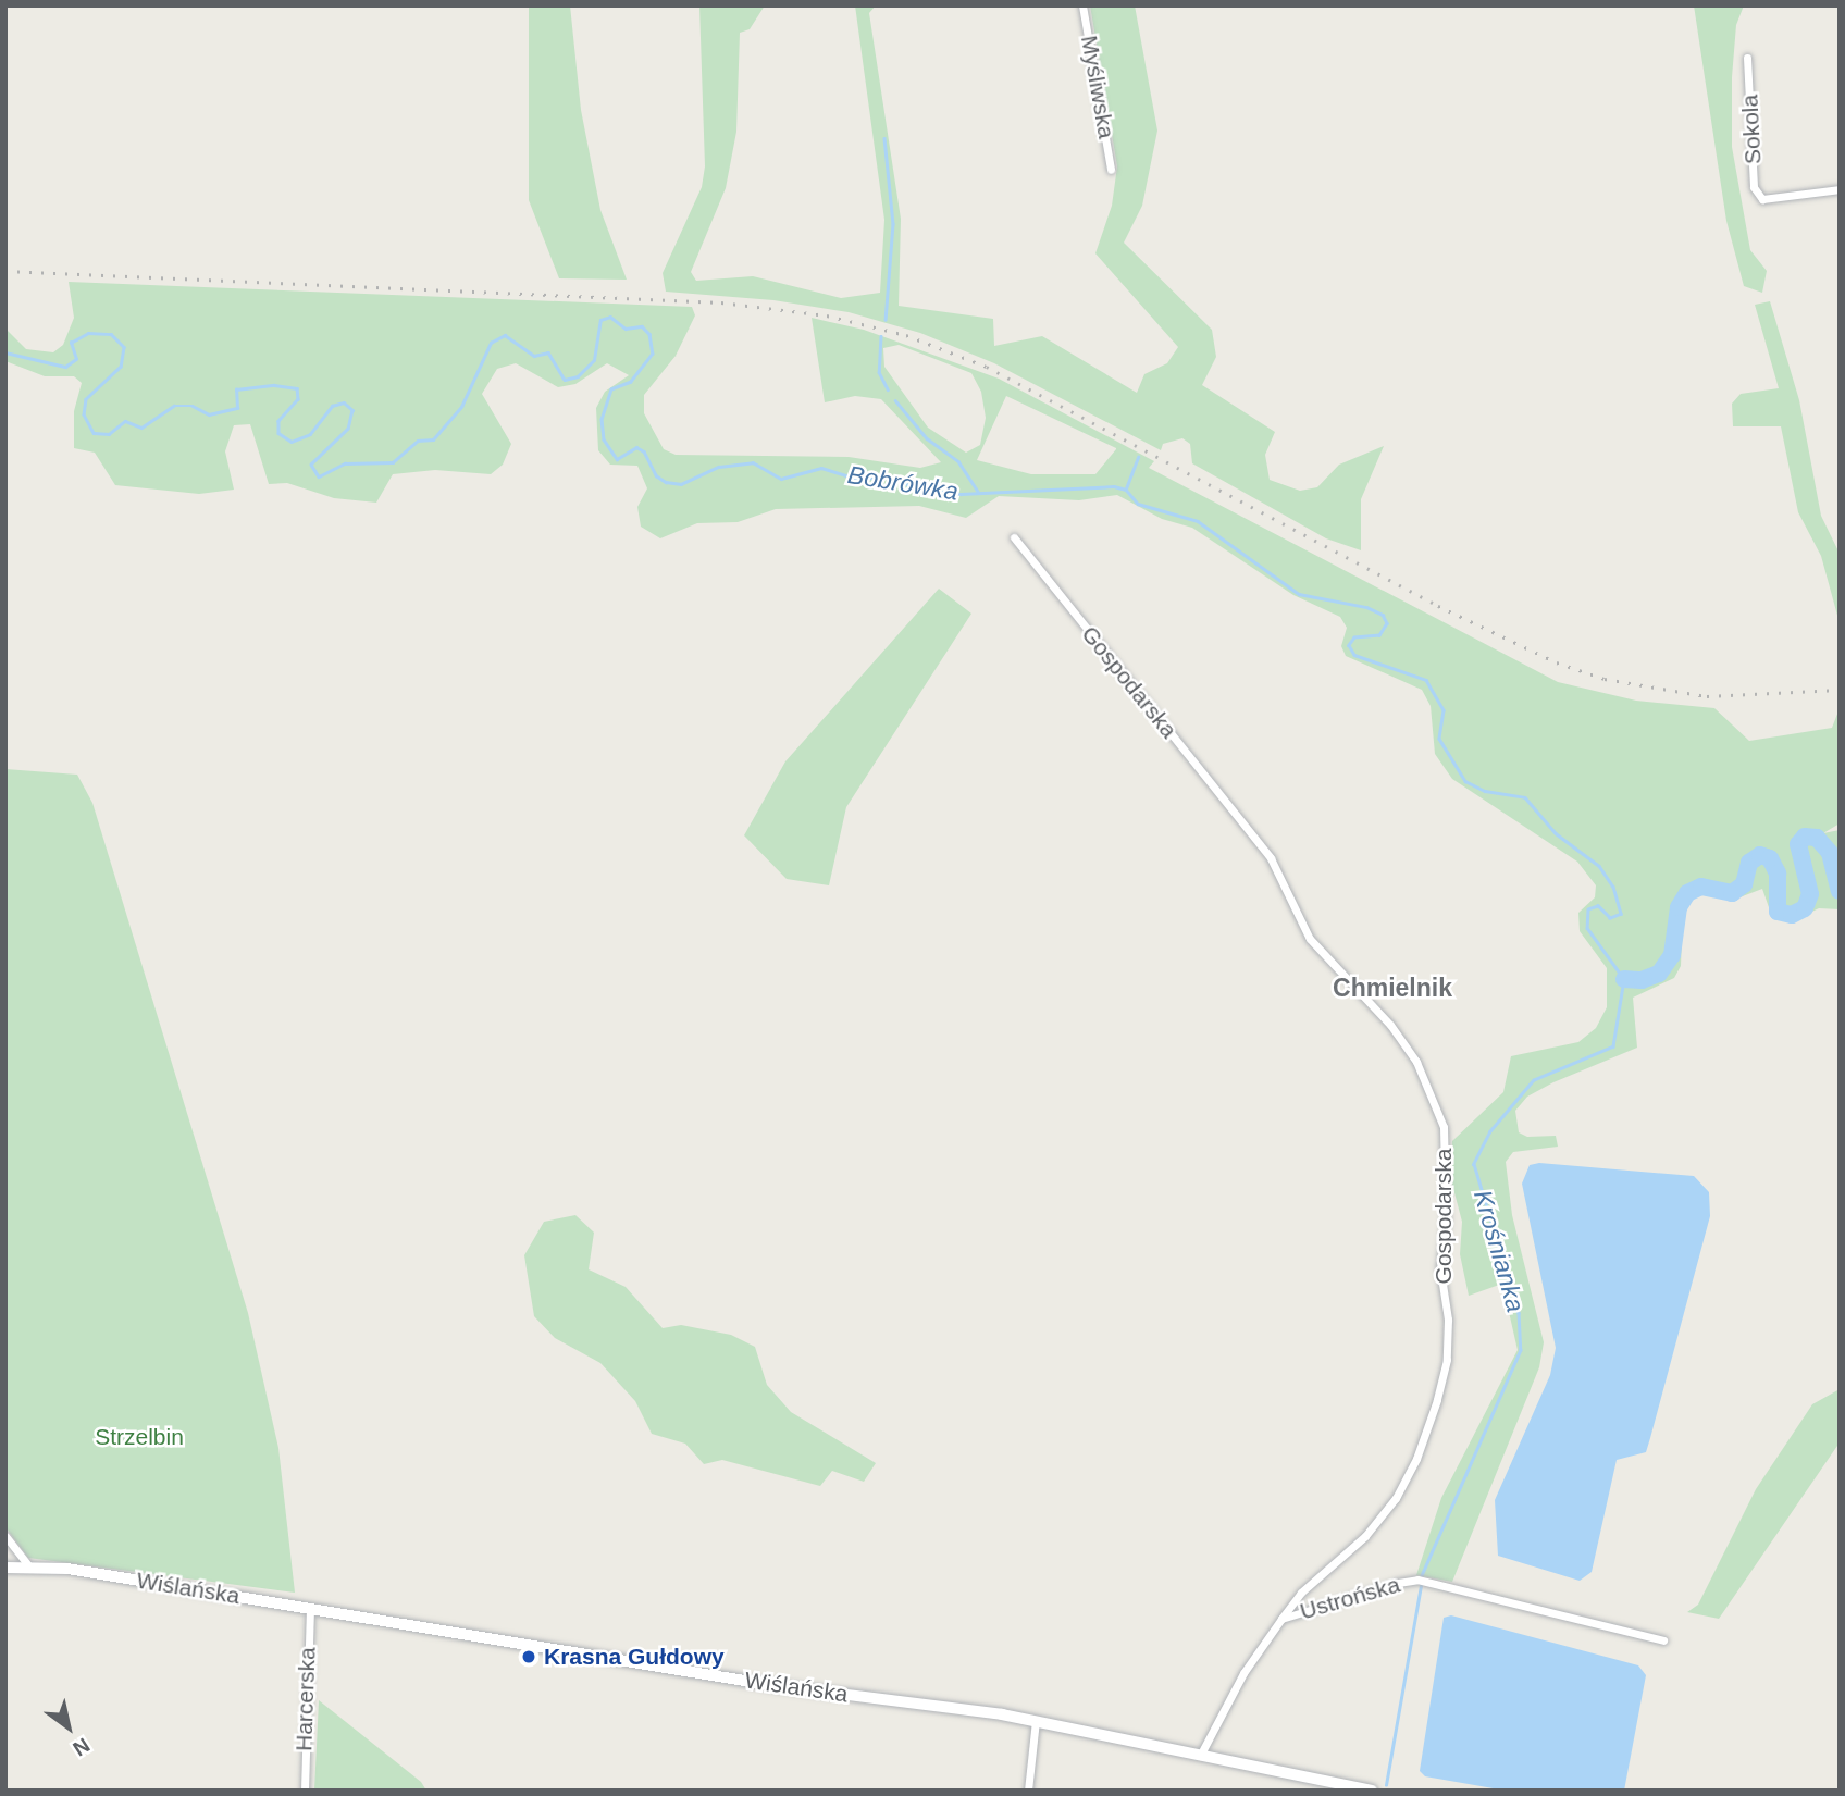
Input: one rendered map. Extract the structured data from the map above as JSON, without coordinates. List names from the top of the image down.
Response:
{
  "streets": {
    "street": [
      "Myśliwska",
      "Sokola",
      "Gospodarska",
      "Wiślańska",
      "Ustrońska",
      "Harcerska"
    ]
  },
  "crossings": [
    ["Gospodarska", "Ustrońska"],
    ["Wiślańska", "Ustrońska"],
    ["Wiślańska", "Harcerska"]
  ],
  "districts": ["Chmielnik"],
  "water": ["Bobrówka", "Krośnianka"],
  "parks": ["Strzelbin"],
  "places": ["Krasna Gułdowy"],
  "north": "bottom right"
}
